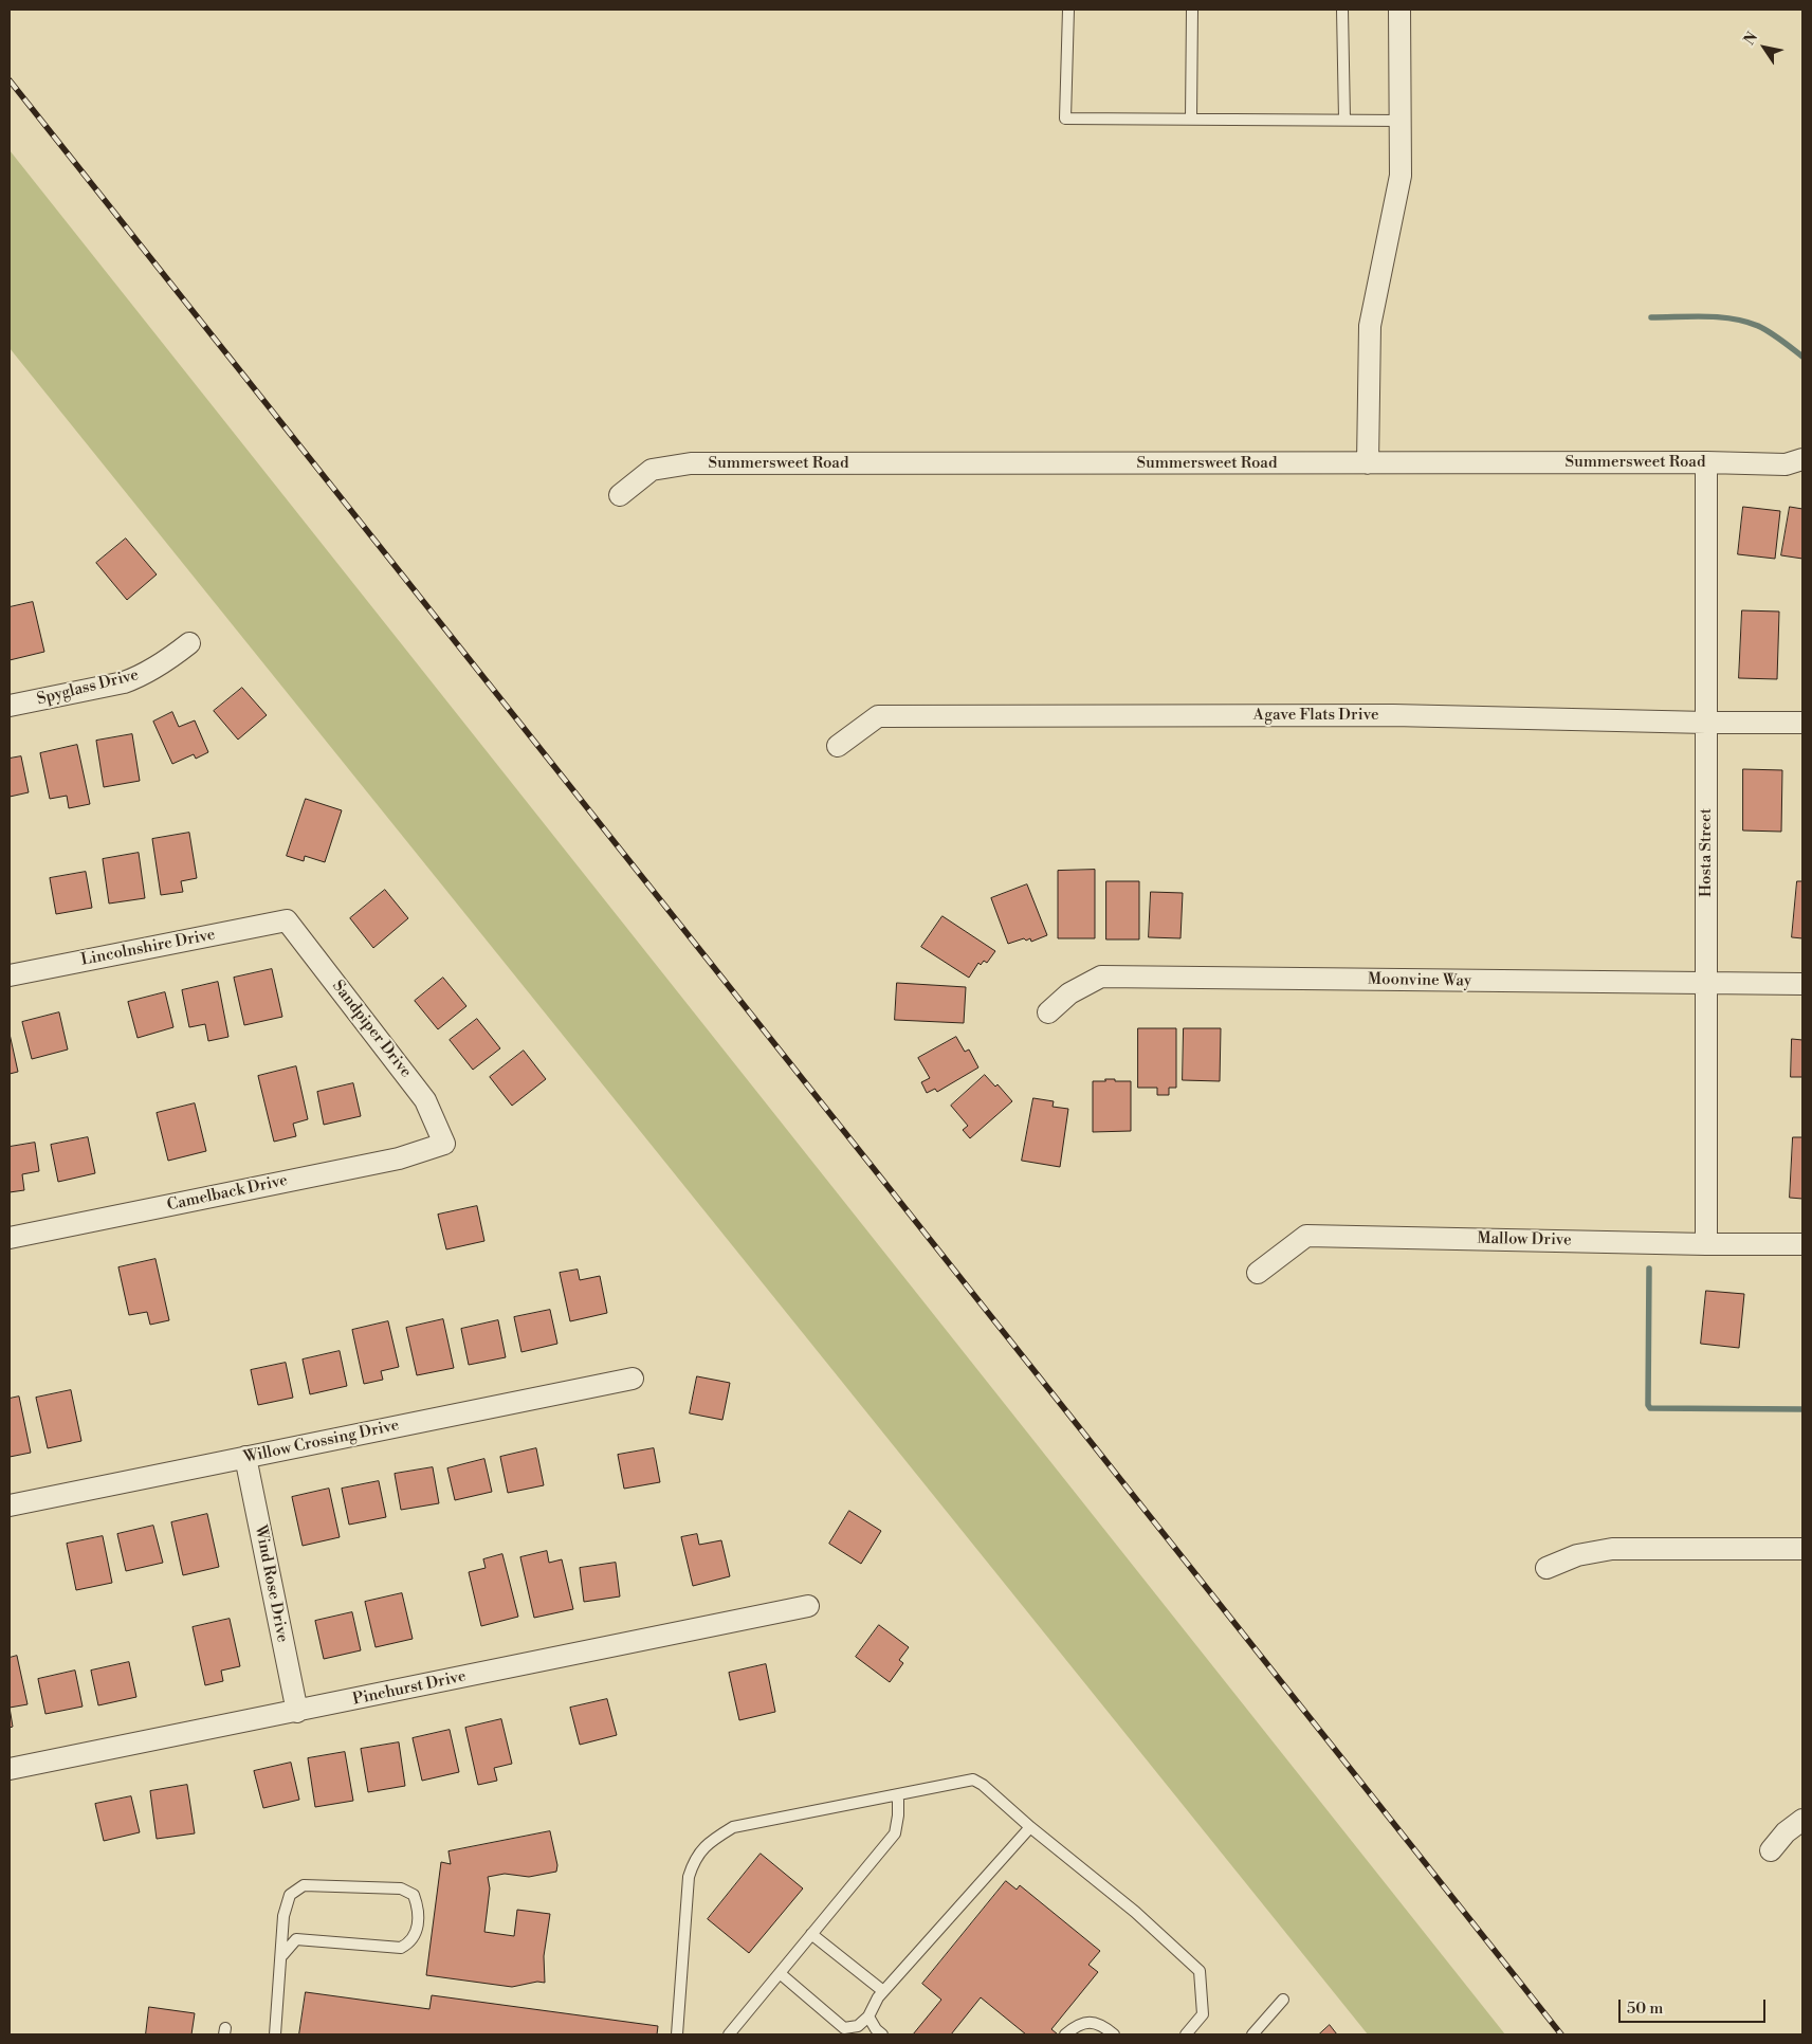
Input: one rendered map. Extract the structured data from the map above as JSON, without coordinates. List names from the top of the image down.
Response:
{
  "streets": {
    "street": [
      "Summersweet Road",
      "Spyglass Drive",
      "Agave Flats Drive",
      "Hosta Street",
      "Lincolnshire Drive",
      "Moonvine Way",
      "Sandpiper Drive",
      "Camelback Drive",
      "Mallow Drive",
      "Willow Crossing Drive",
      "Wind Rose Drive",
      "Pinehurst Drive"
    ]
  },
  "crossings": [
    ["Summersweet Road", "Hosta Street"],
    ["Agave Flats Drive", "Hosta Street"],
    ["Hosta Street", "Moonvine Way"],
    ["Hosta Street", "Mallow Drive"],
    ["Lincolnshire Drive", "Sandpiper Drive"],
    ["Sandpiper Drive", "Camelback Drive"],
    ["Willow Crossing Drive", "Wind Rose Drive"],
    ["Wind Rose Drive", "Pinehurst Drive"]
  ],
  "scale_bar": "50 m",
  "north": "top left"
}
